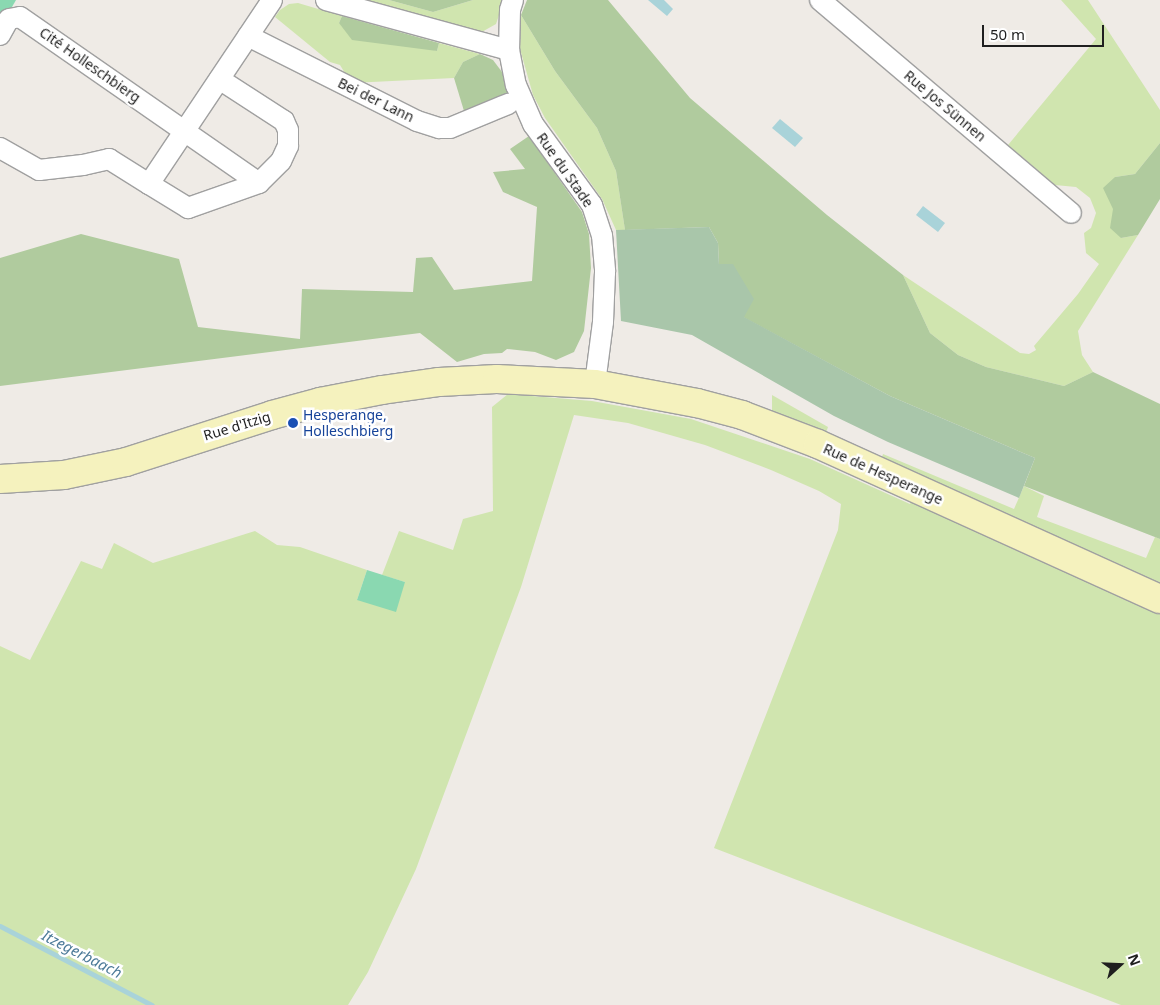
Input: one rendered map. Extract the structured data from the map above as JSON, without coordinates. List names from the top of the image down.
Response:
{
  "streets": {
    "main road": ["Rue d'Itzig", "Rue de Hesperange"],
    "street": [
      "Cité Holleschbierg",
      "Bei der Lann",
      "Rue Jos Sünnen",
      "Rue du Stade"
    ]
  },
  "crossings": [
    ["Rue du Stade", "Rue d'Itzig"],
    ["Rue du Stade", "Rue de Hesperange"],
    ["Rue d'Itzig", "Rue de Hesperange"]
  ],
  "water": ["Itzegerbaach"],
  "places": ["Hesperange, Holleschbierg"],
  "scale_bar": "50 m",
  "north": "right"
}
